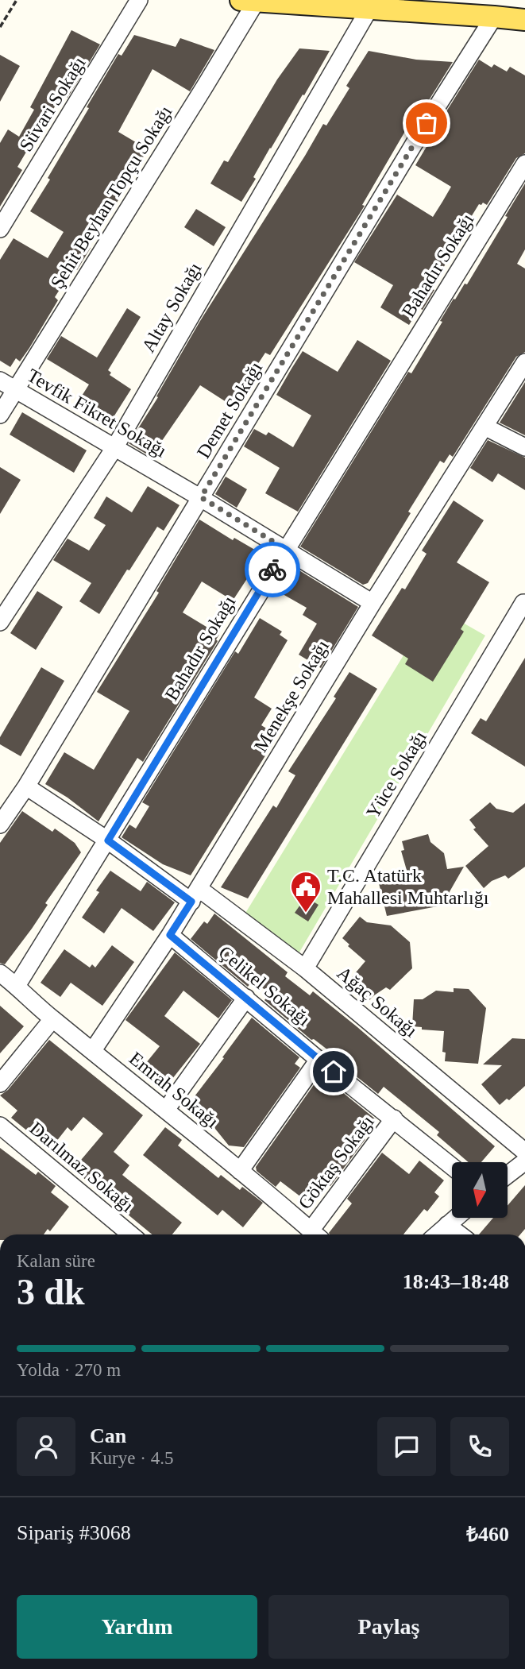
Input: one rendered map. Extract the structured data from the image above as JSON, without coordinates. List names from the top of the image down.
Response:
{
  "streets": {
    "street": [
      "Süvari Sokağı",
      "Şehit Beyhan Topçu Sokağı",
      "Bahadır Sokağı",
      "Altay Sokağı",
      "Demet Sokağı",
      "Tevfik Fikret Sokağı",
      "Menekşe Sokağı",
      "Yüce Sokağı",
      "Çelikel Sokağı",
      "Ağaç Sokağı",
      "Emrah Sokağı",
      "Göktaş Sokağı",
      "Darılmaz Sokağı"
    ]
  },
  "crossings": [
    ["Şehit Beyhan Topçu Sokağı", "Tevfik Fikret Sokağı"],
    ["Bahadır Sokağı", "Tevfik Fikret Sokağı"],
    ["Bahadır Sokağı", "Ağaç Sokağı"],
    ["Bahadır Sokağı", "Emrah Sokağı"],
    ["Altay Sokağı", "Tevfik Fikret Sokağı"],
    ["Demet Sokağı", "Tevfik Fikret Sokağı"],
    ["Demet Sokağı", "Ağaç Sokağı"],
    ["Tevfik Fikret Sokağı", "Menekşe Sokağı"],
    ["Menekşe Sokağı", "Çelikel Sokağı"],
    ["Menekşe Sokağı", "Ağaç Sokağı"],
    ["Menekşe Sokağı", "Emrah Sokağı"],
    ["Yüce Sokağı", "Ağaç Sokağı"],
    ["Çelikel Sokağı", "Göktaş Sokağı"]
  ],
  "places": {
    "public building": ["T.C. Atatürk Mahallesi Muhtarlığı"]
  },
  "north": "bottom",
  "page": {
    "heading": ["3 dk", "Kalan süre", "18:43–18:48"],
    "panel": [
      "Can",
      "Kurye · 4.5",
      "Sipariş #3068",
      "₺460"
    ],
    "bar": "Yolda · 270 m",
    "buttons": ["Yardım", "Paylaş"]
  }
}
